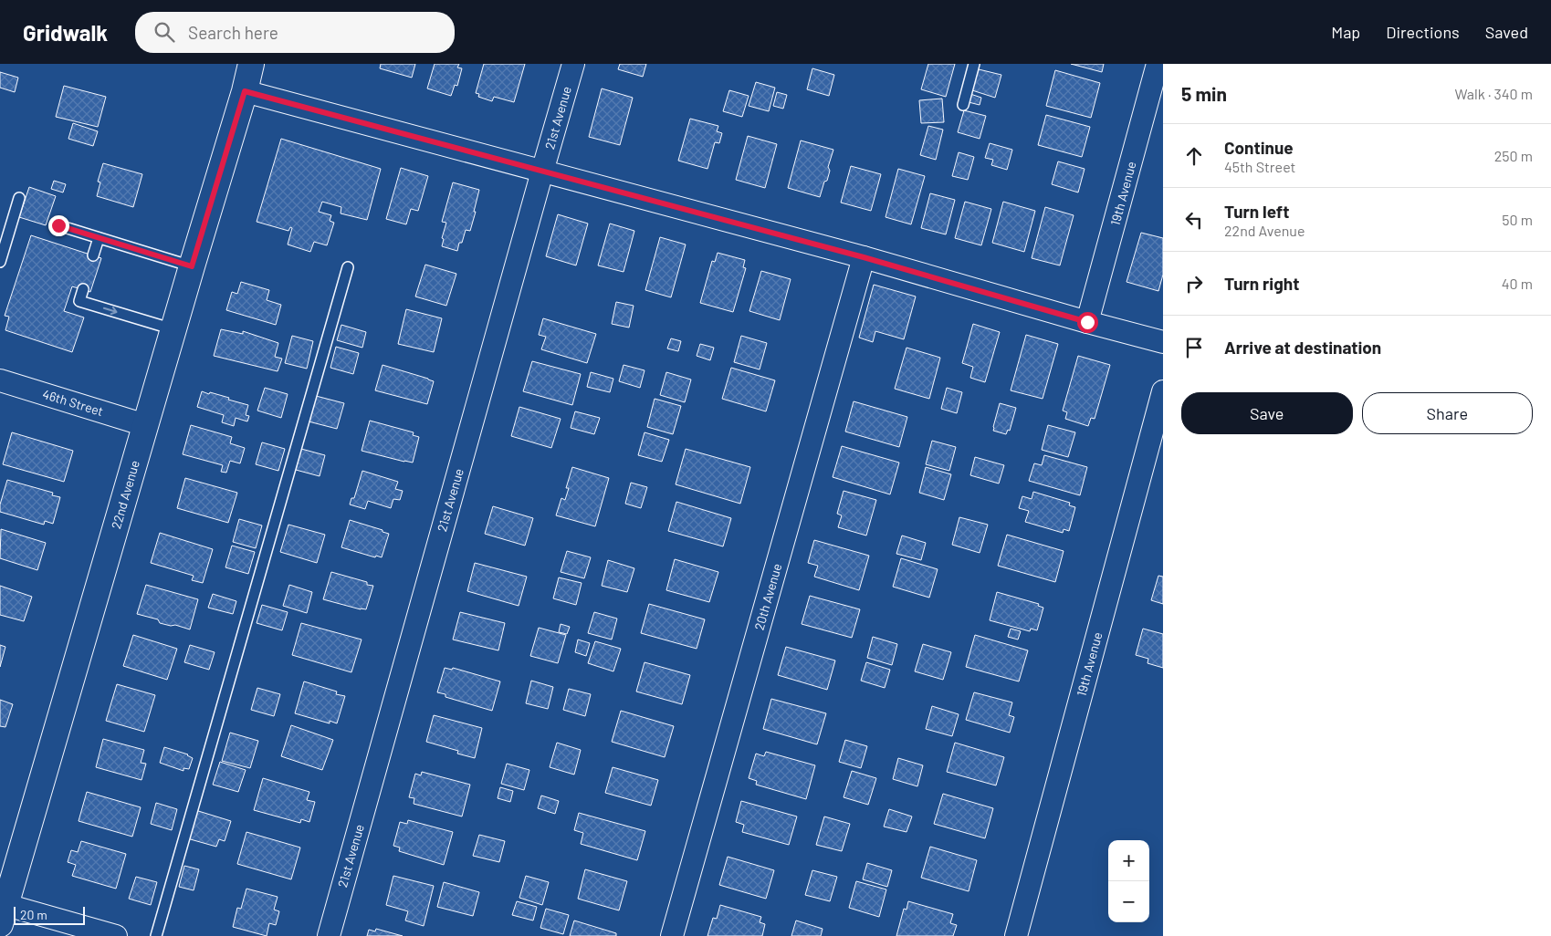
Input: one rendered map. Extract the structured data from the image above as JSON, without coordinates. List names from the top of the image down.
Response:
{
  "streets": {
    "street": [
      "21st Avenue",
      "19th Avenue",
      "46th Street",
      "22nd Avenue",
      "20th Avenue"
    ]
  },
  "crossings": [
    ["46th Street", "22nd Avenue"]
  ],
  "scale_bar": "20 m",
  "page": {
    "header": "Gridwalk",
    "search": "Search here",
    "nav": ["Map", "Directions", "Saved"],
    "heading": ["5 min", "Walk · 340 m"],
    "list": [
      ["Continue", "45th Street", "250 m"],
      ["Turn left", "22nd Avenue", "50 m"],
      ["Turn right", "40 m"],
      "Arrive at destination"
    ],
    "buttons": ["Save", "Share"],
    "map_buttons": ["+", "−"],
    "scale": "20 m"
  }
}
